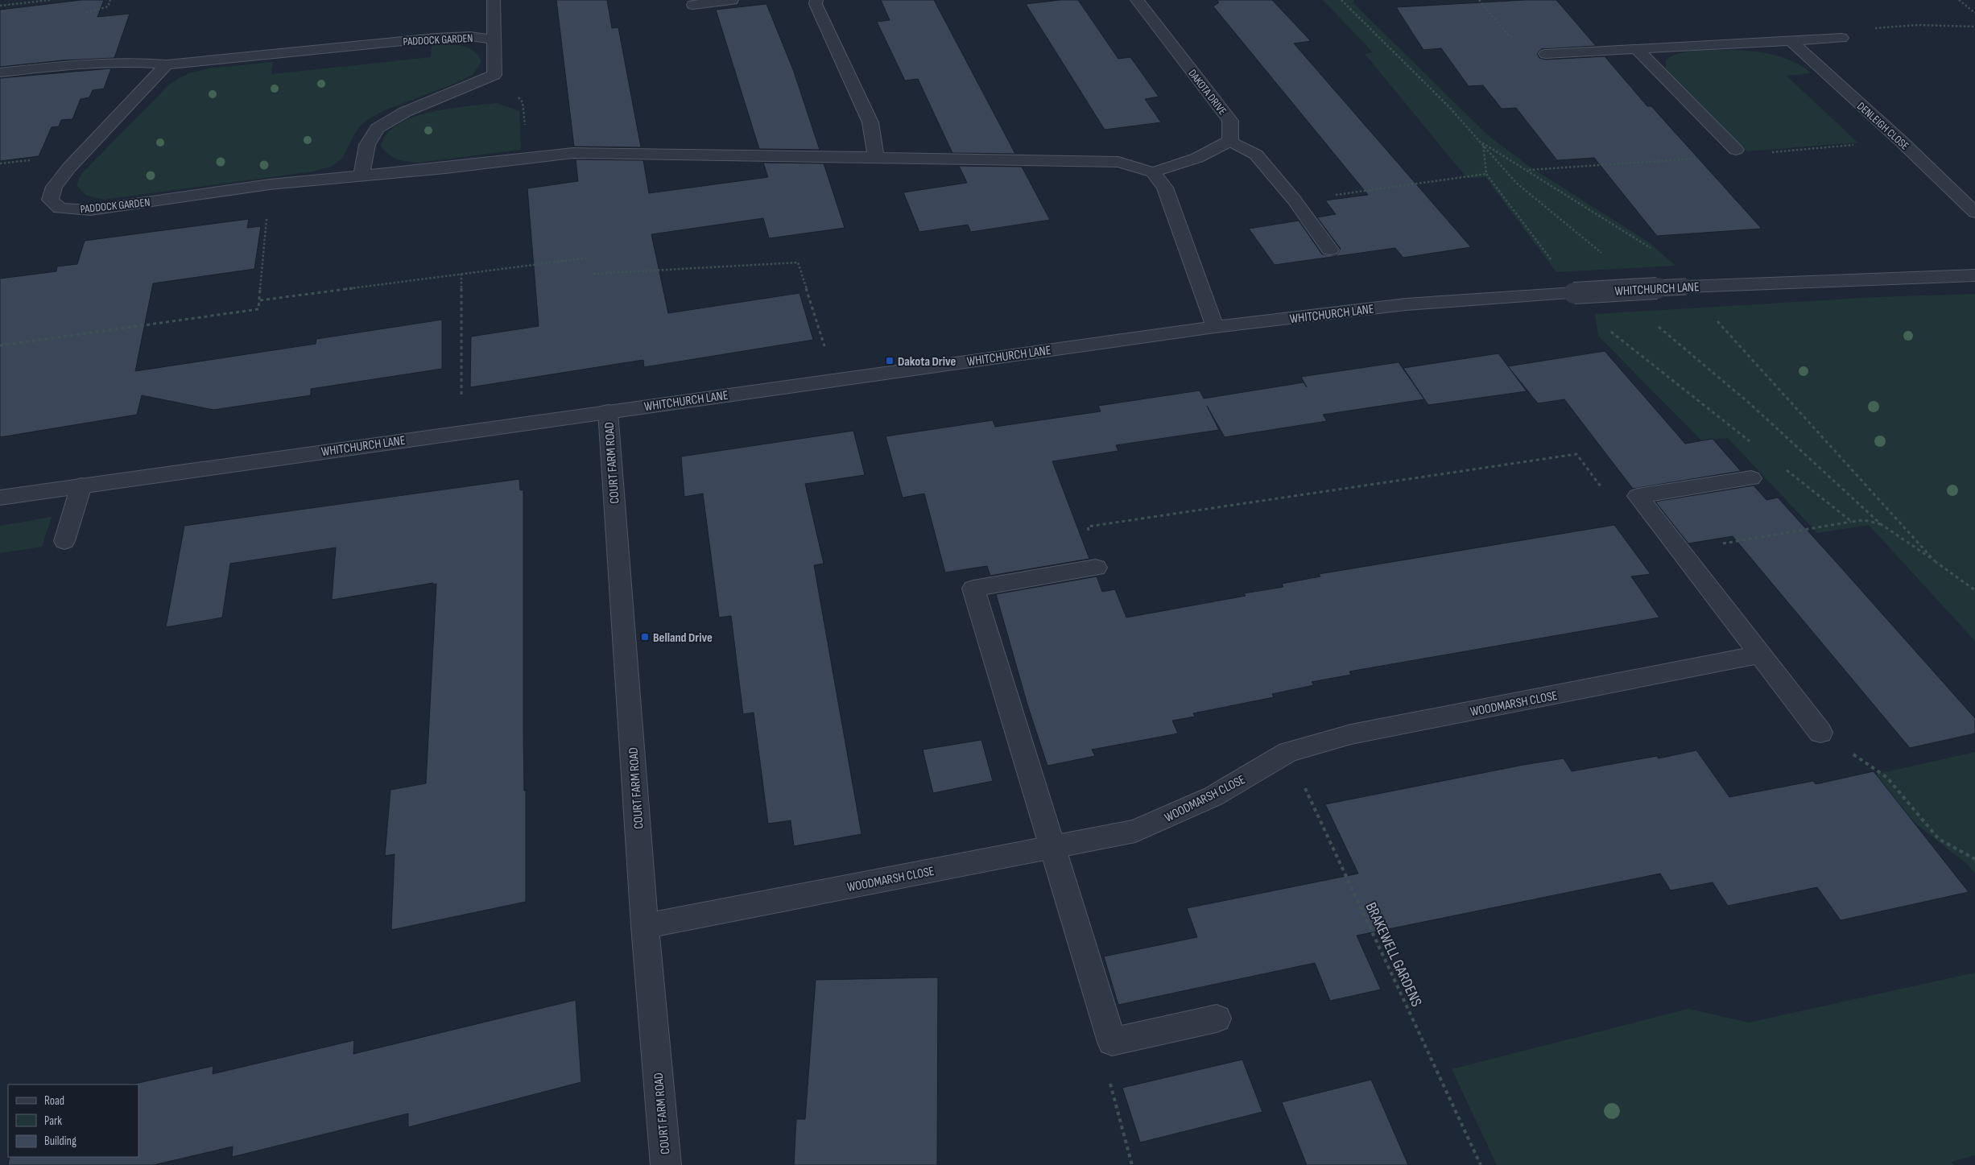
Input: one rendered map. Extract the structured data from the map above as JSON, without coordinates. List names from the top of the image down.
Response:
{
  "streets": {
    "street": [
      "PADDOCK GARDEN",
      "DAKOTA DRIVE",
      "DENLEIGH CLOSE",
      "WHITCHURCH LANE",
      "COURT FARM ROAD",
      "WOODMARSH CLOSE"
    ],
    "path": ["BRAKEWELL GARDENS"]
  },
  "crossings": [
    ["WHITCHURCH LANE", "COURT FARM ROAD"],
    ["COURT FARM ROAD", "WOODMARSH CLOSE"],
    ["WOODMARSH CLOSE", "BRAKEWELL GARDENS"]
  ],
  "places": {
    "transit": ["Dakota Drive", "Belland Drive"]
  },
  "legend": ["Road", "Park", "Building"]
}
